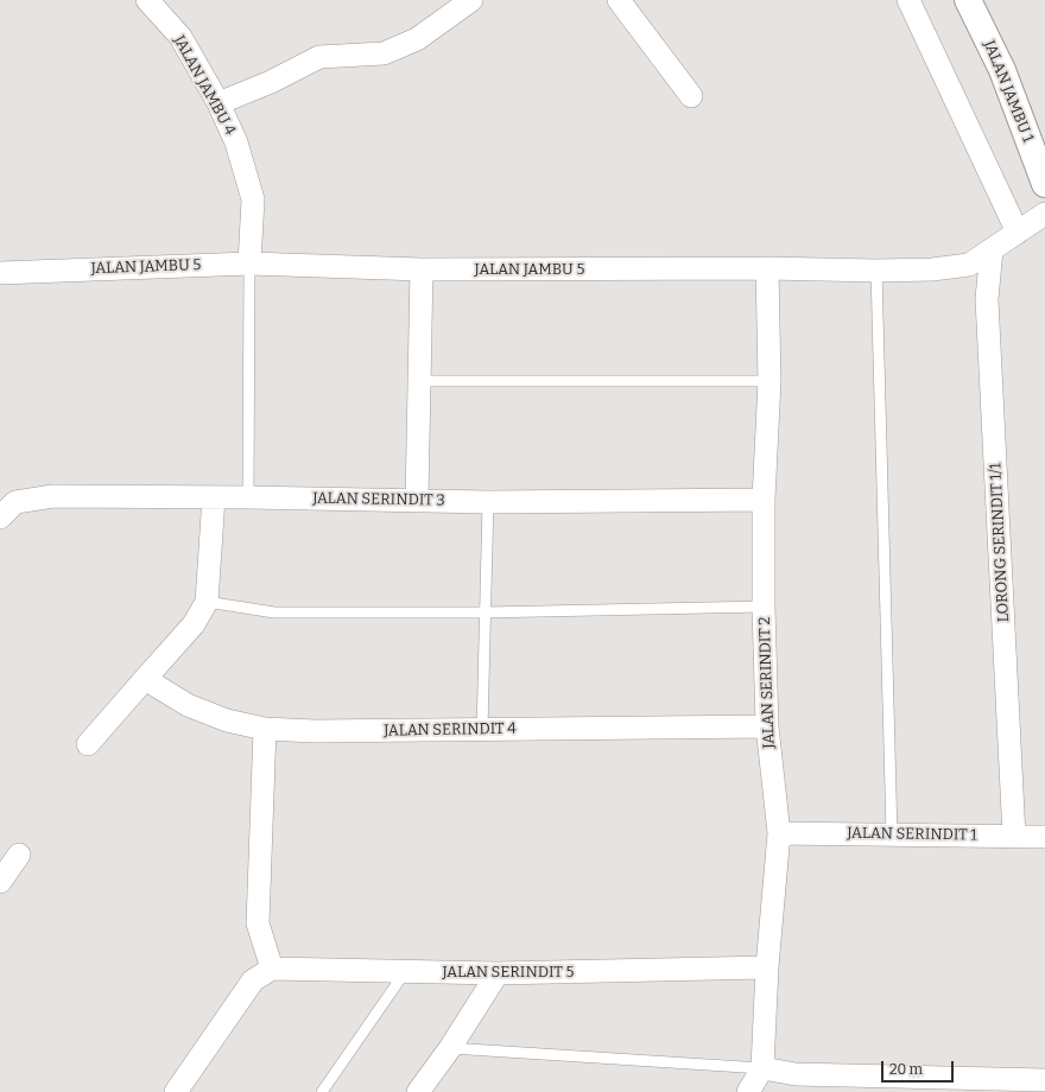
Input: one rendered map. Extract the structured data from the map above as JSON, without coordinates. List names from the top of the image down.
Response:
{
  "streets": {
    "street": [
      "JALAN JAMBU 4",
      "JALAN JAMBU 1",
      "JALAN JAMBU 5",
      "JALAN SERINDIT 3",
      "LORONG SERINDIT 1/1",
      "JALAN SERINDIT 2",
      "JALAN SERINDIT 4",
      "JALAN SERINDIT 1",
      "JALAN SERINDIT 5"
    ]
  },
  "crossings": [
    ["JALAN JAMBU 4", "JALAN JAMBU 5"],
    ["JALAN JAMBU 5", "LORONG SERINDIT 1/1"],
    ["JALAN JAMBU 5", "JALAN SERINDIT 2"],
    ["JALAN SERINDIT 3", "JALAN SERINDIT 2"],
    ["LORONG SERINDIT 1/1", "JALAN SERINDIT 1"],
    ["JALAN SERINDIT 2", "JALAN SERINDIT 4"],
    ["JALAN SERINDIT 2", "JALAN SERINDIT 1"],
    ["JALAN SERINDIT 2", "JALAN SERINDIT 5"]
  ],
  "scale_bar": "20 m"
}
